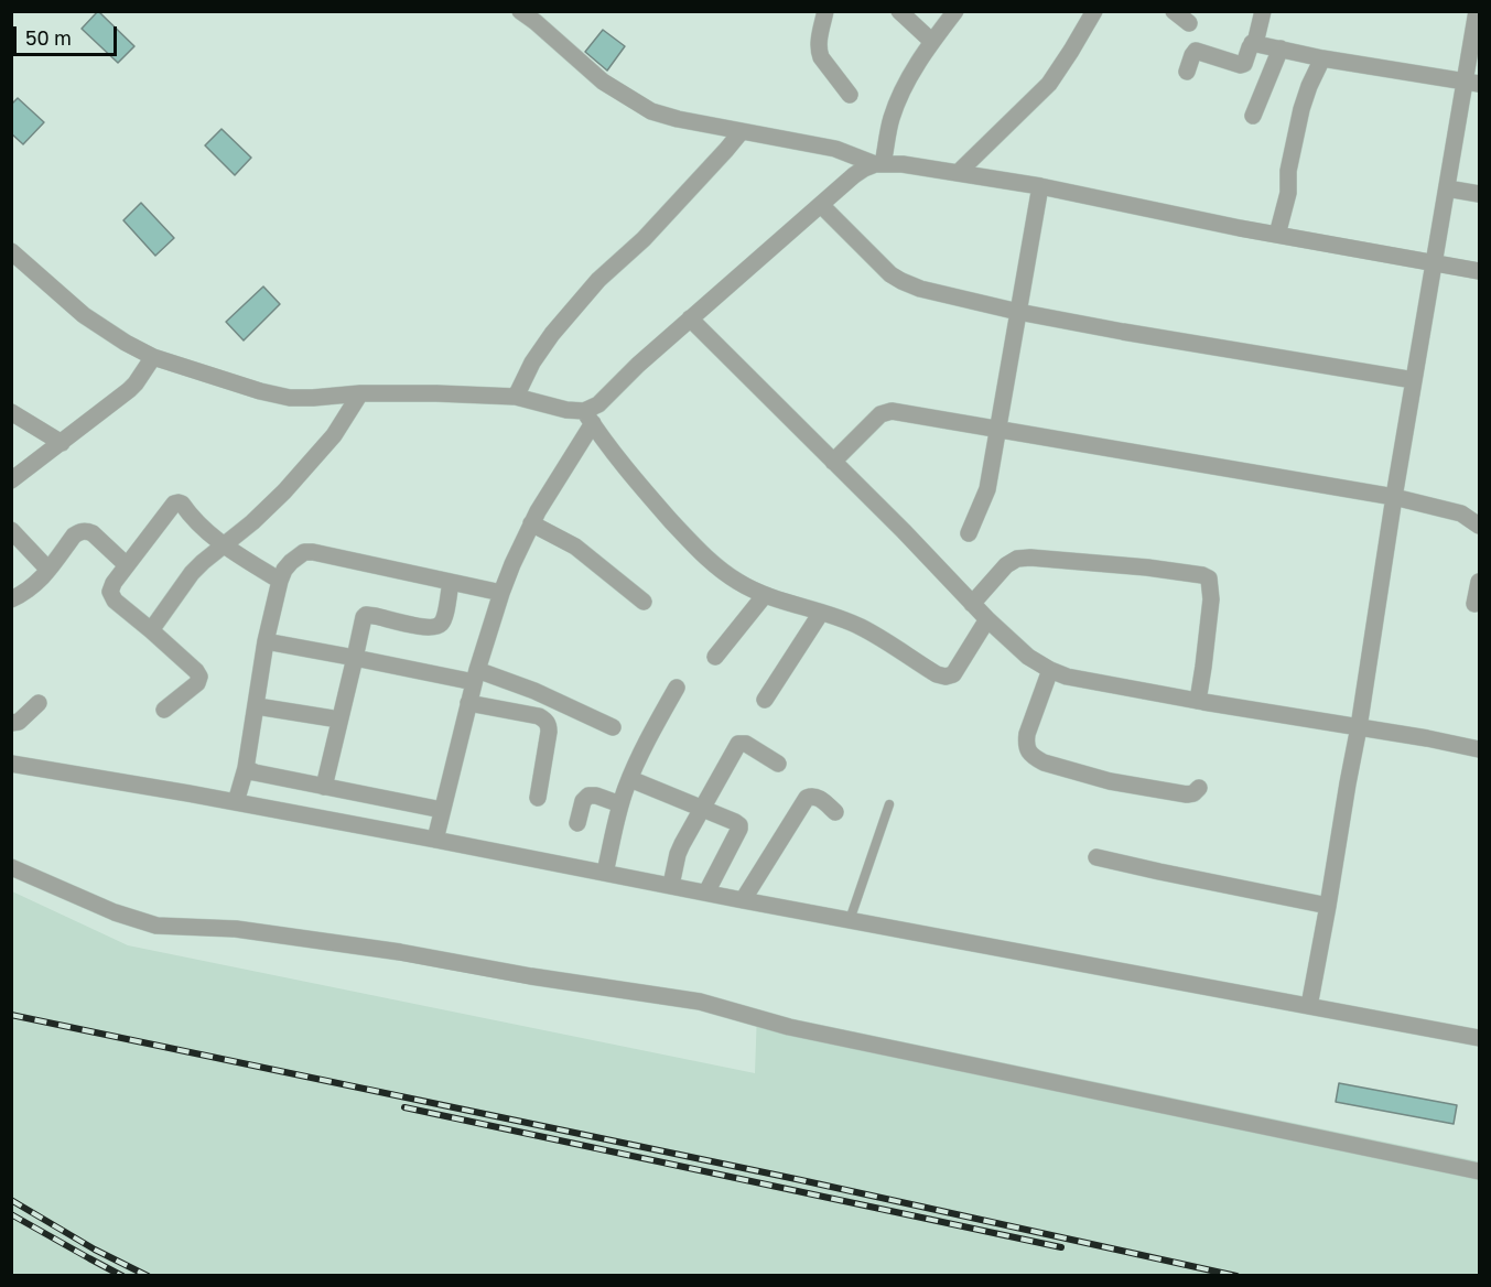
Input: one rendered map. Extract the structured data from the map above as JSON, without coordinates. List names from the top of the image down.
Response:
{
  "scale_bar": "50 m"
}
